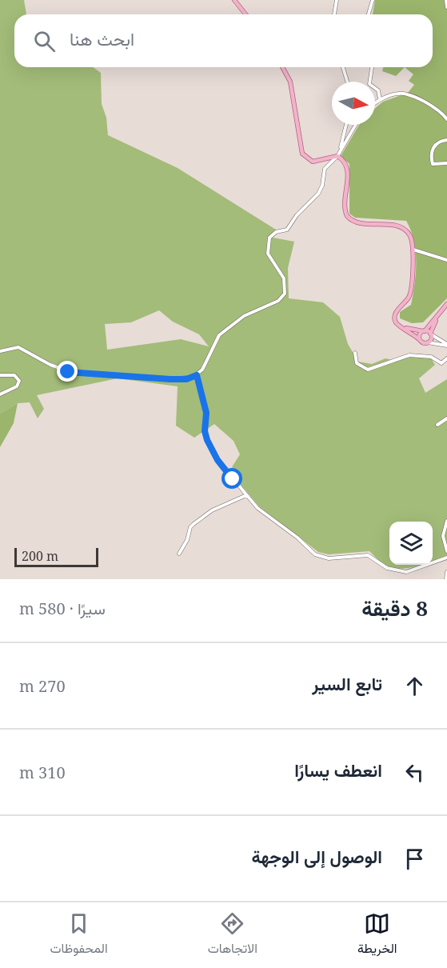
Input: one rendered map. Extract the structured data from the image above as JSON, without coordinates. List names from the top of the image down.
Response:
{
  "scale_bar": "200 m",
  "north": "right",
  "page": {
    "search": "ابحث هنا",
    "scale": "200 m",
    "heading": ["8 دقيقة", "سيرًا · 580 m"],
    "list": [
      ["تابع السير", "270 m"],
      ["انعطف يسارًا", "310 m"],
      "الوصول إلى الوجهة"
    ],
    "nav": ["الخريطة", "الاتجاهات", "المحفوظات"]
  }
}
